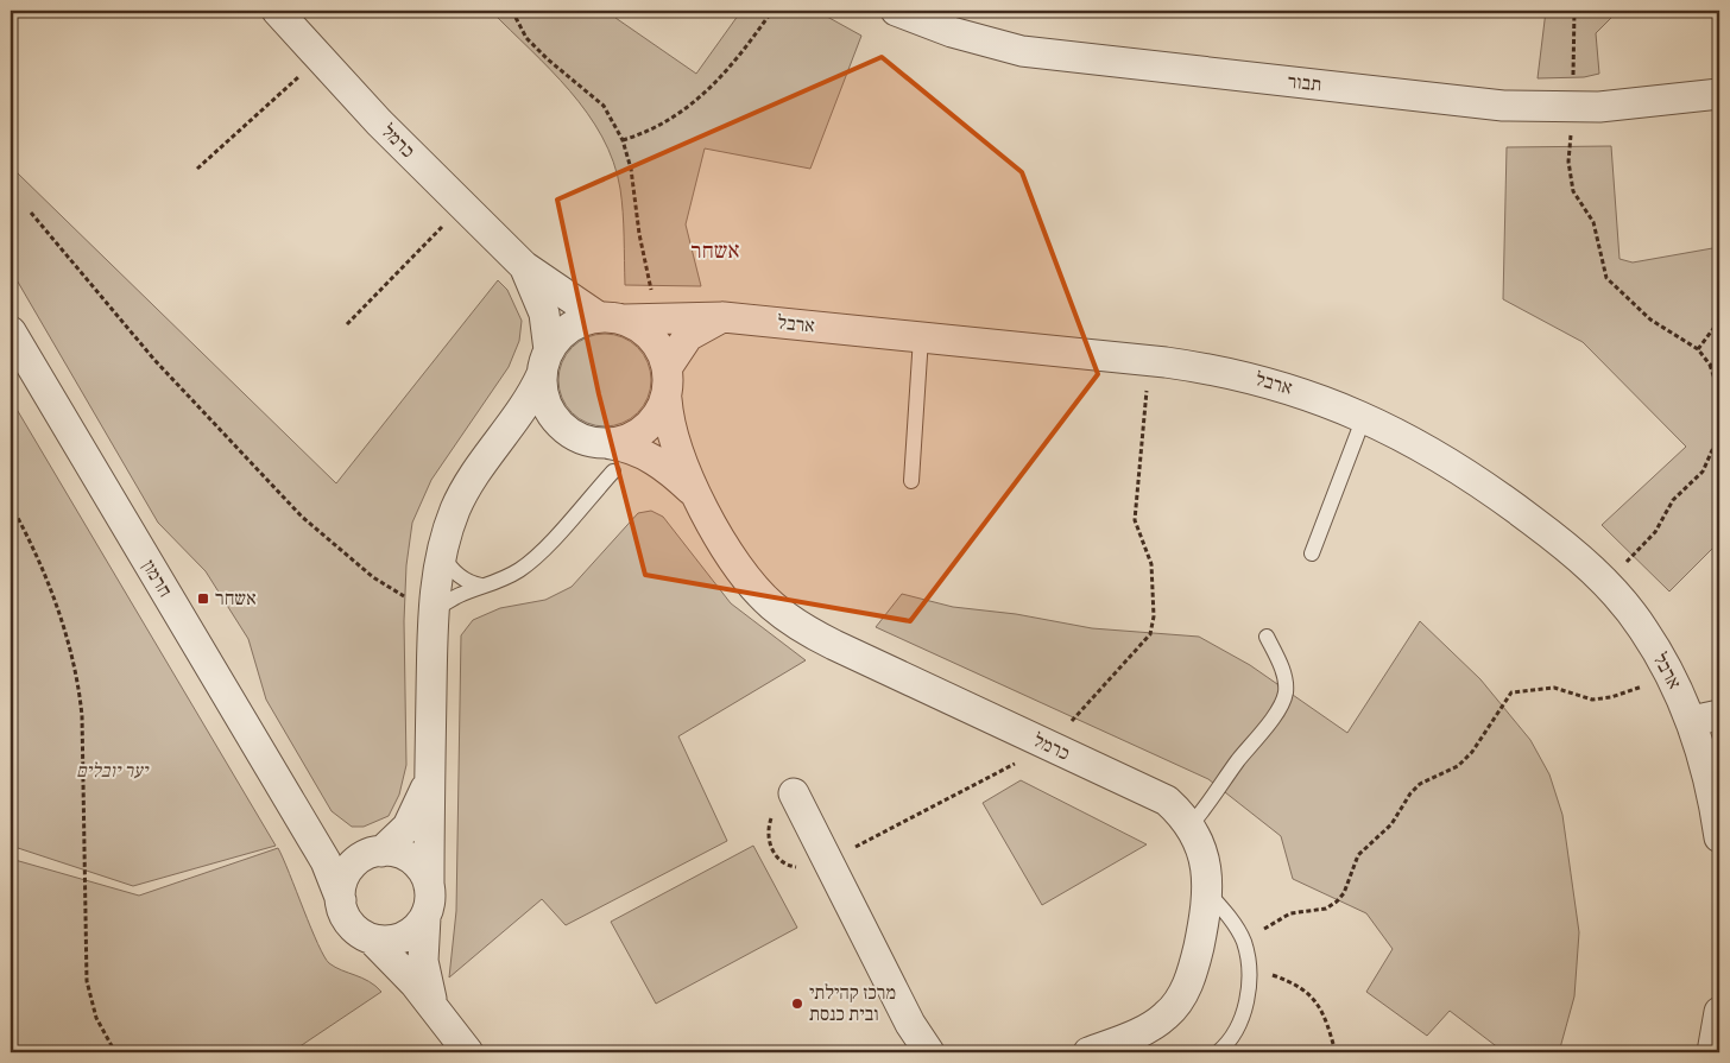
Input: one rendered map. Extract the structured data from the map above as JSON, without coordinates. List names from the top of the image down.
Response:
{
  "streets": {
    "street": [
      "תבור",
      "כרמל",
      "ארבל",
      "חרמון"
    ]
  },
  "districts": ["אשחר"],
  "parks": ["יער יובלים"],
  "places": {
    "transit": ["אשחר"],
    "other": ["מרכז קהילתי ובית כנסת"]
  }
}
